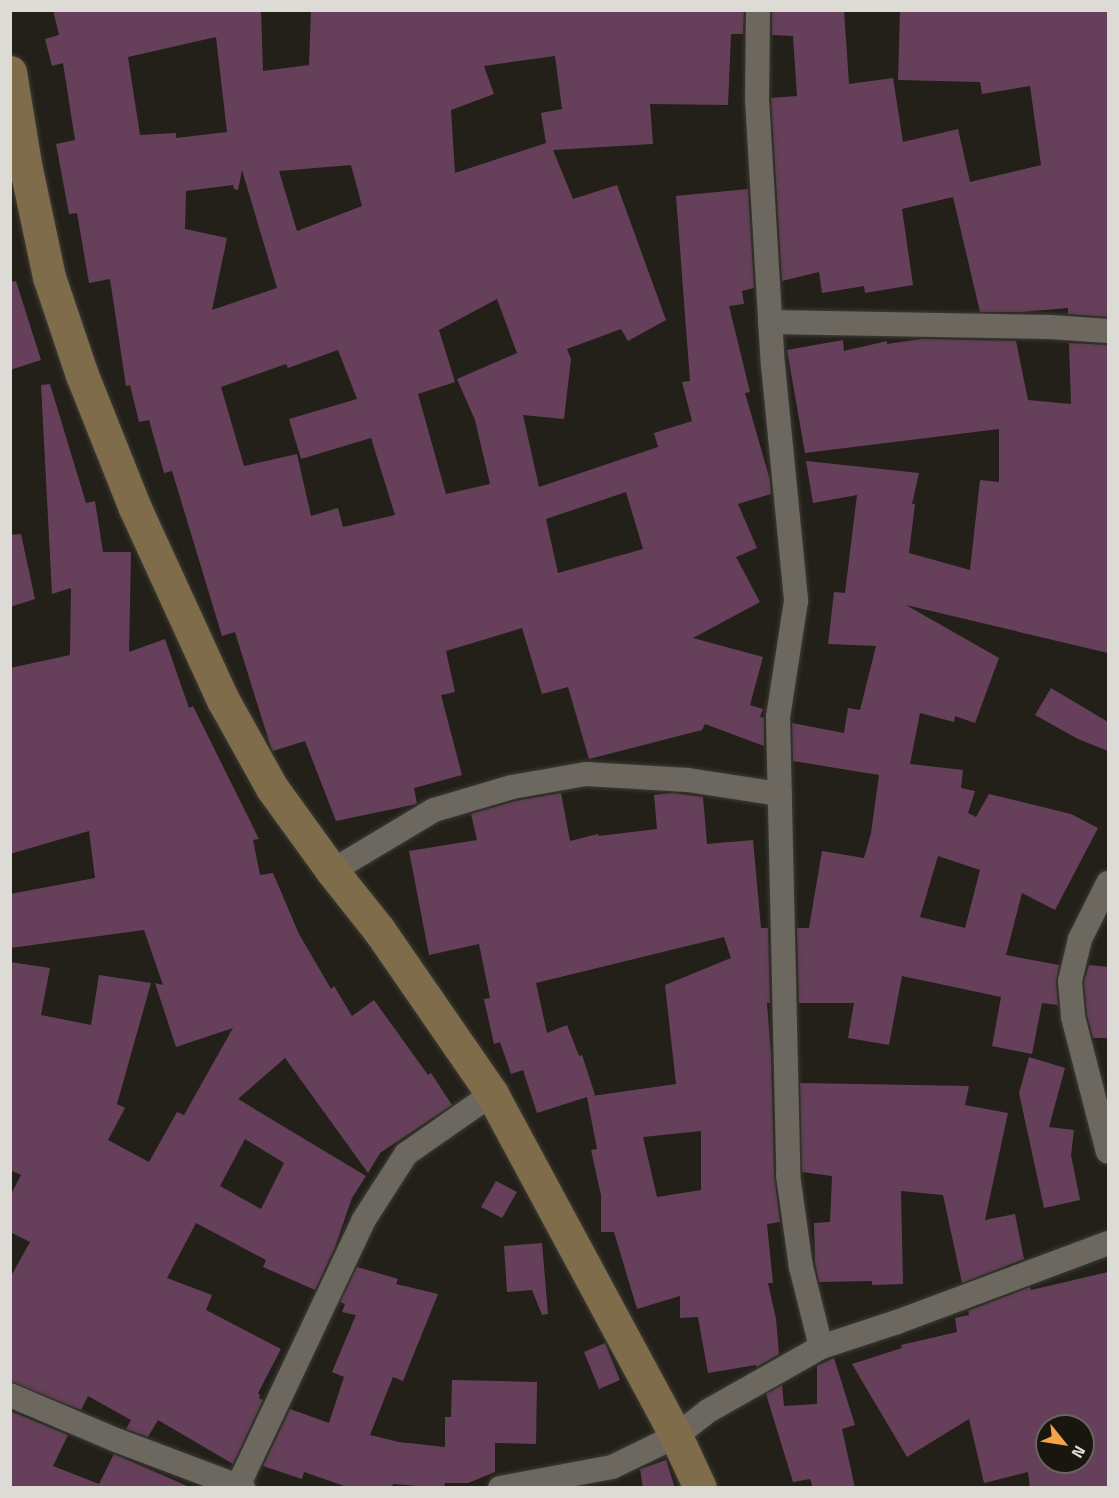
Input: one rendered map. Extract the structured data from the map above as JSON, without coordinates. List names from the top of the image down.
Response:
{
  "north": "bottom right"
}
